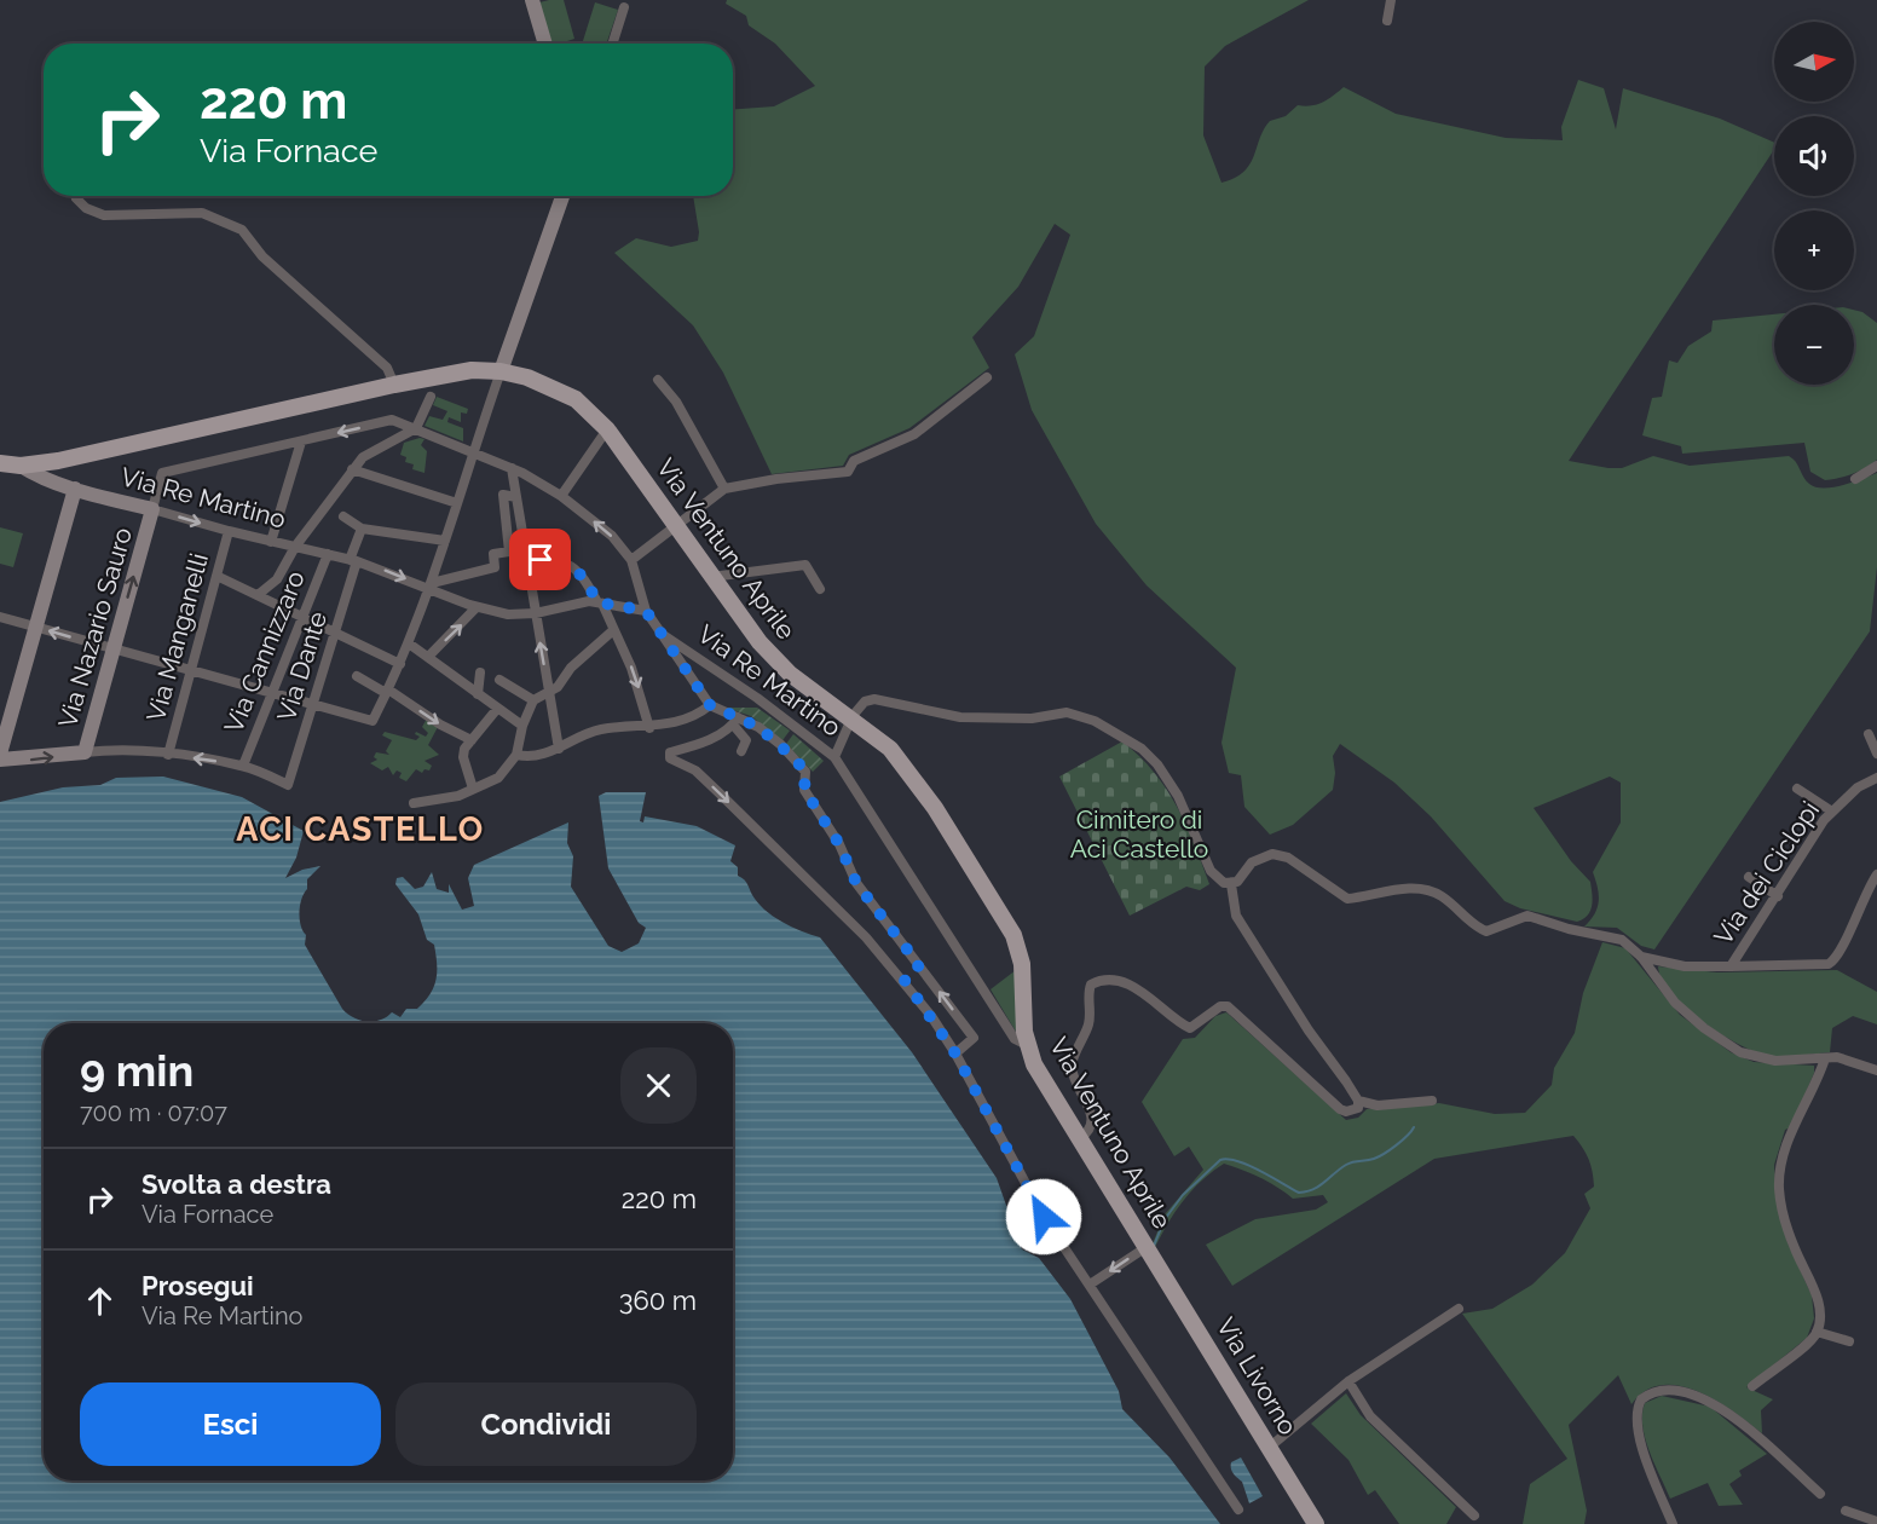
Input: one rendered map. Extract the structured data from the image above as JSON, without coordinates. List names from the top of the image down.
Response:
{
  "streets": {
    "main road": [
      "Via Re Martino",
      "Via Ventuno Aprile",
      "Via Nazario Sauro",
      "Via Livorno"
    ],
    "street": [
      "Via Manganelli",
      "Via Cannizzaro",
      "Via Dante",
      "Via dei Ciclopi"
    ]
  },
  "crossings": [
    ["Via Re Martino", "Via Ventuno Aprile"],
    ["Via Re Martino", "Via Nazario Sauro"],
    ["Via Re Martino", "Via Manganelli"],
    ["Via Re Martino", "Via Cannizzaro"],
    ["Via Re Martino", "Via Dante"],
    ["Via Ventuno Aprile", "Via Livorno"],
    ["Via Cannizzaro", "Via Dante"]
  ],
  "districts": ["ACI CASTELLO"],
  "parks": ["Cimitero di Aci Castello"],
  "north": "right",
  "page": {
    "map_buttons": ["+", "−"],
    "turn": ["220 m", "Via Fornace"],
    "heading": ["9 min", "700 m · 07:07"],
    "list": [
      {
        "name": "Svolta a destra",
        "note": "Via Fornace",
        "value": "220 m"
      },
      {
        "name": "Prosegui",
        "note": "Via Re Martino",
        "value": "360 m"
      }
    ],
    "buttons": ["Esci", "Condividi"]
  }
}
